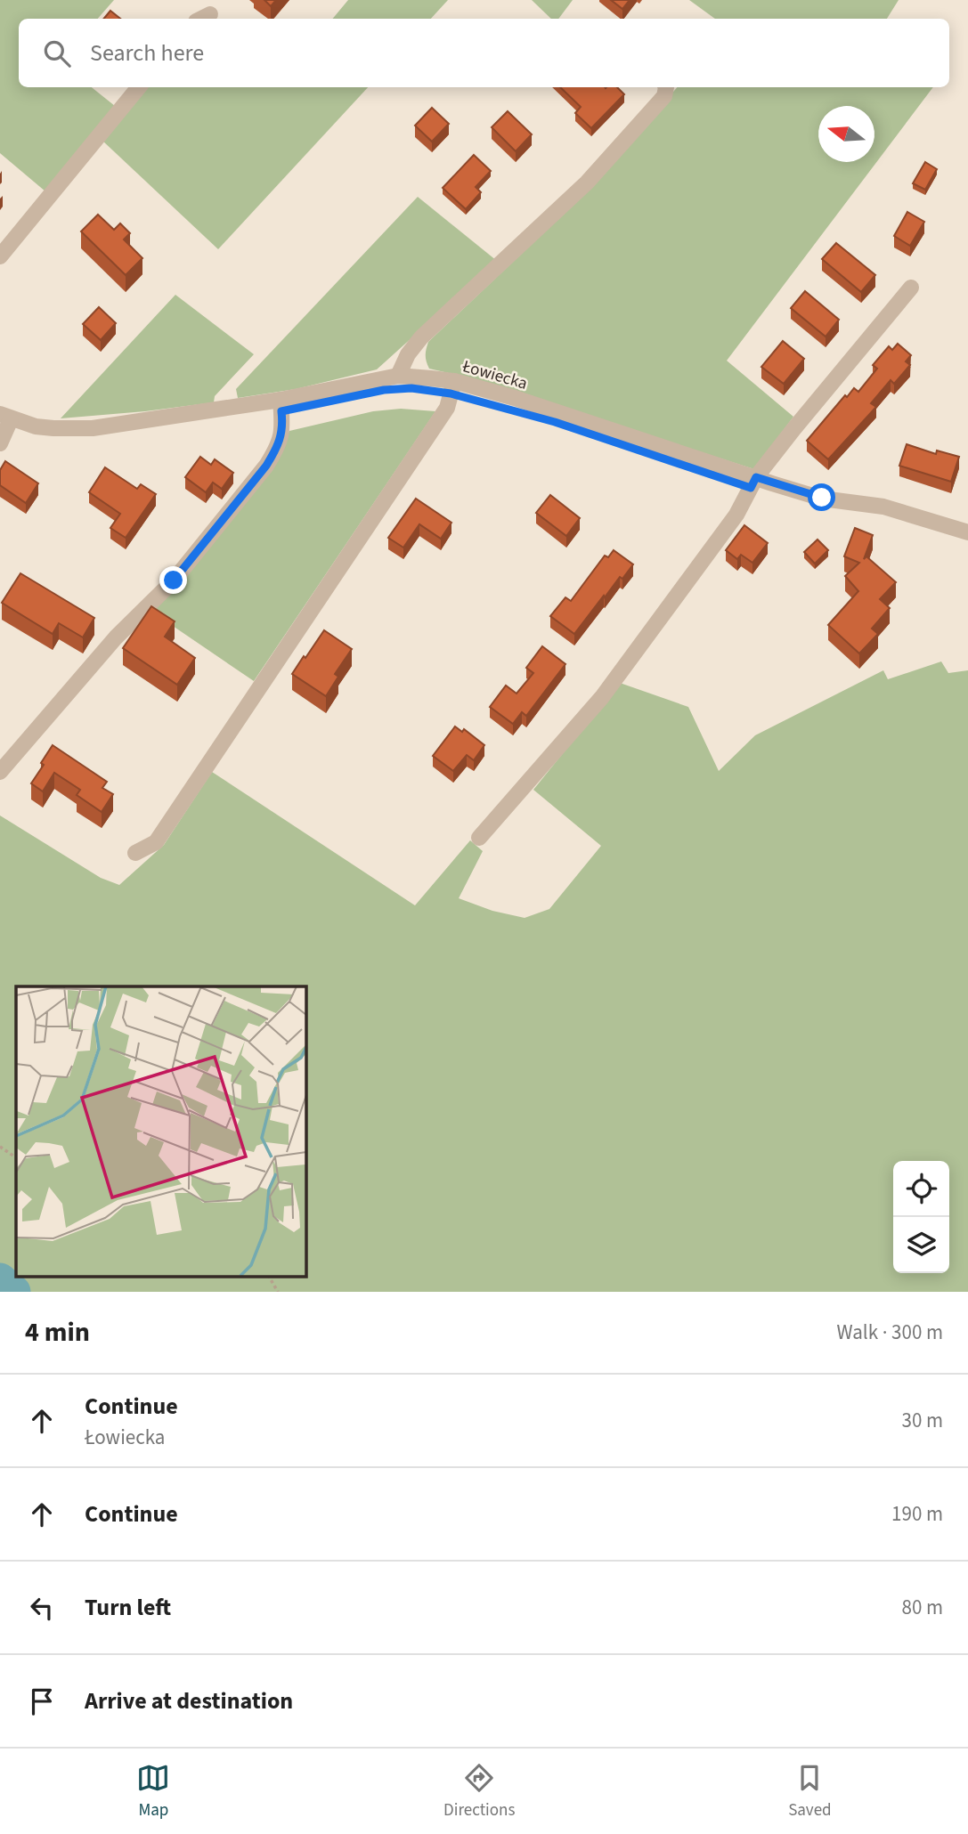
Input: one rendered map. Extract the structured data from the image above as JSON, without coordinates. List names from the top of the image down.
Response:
{
  "streets": {
    "street": ["Łowiecka"]
  },
  "north": "left",
  "page": {
    "search": "Search here",
    "heading": ["4 min", "Walk · 300 m"],
    "list": [
      ["Continue", "Łowiecka", "30 m"],
      ["Continue", "190 m"],
      ["Turn left", "80 m"],
      "Arrive at destination"
    ],
    "nav": ["Map", "Directions", "Saved"]
  }
}
